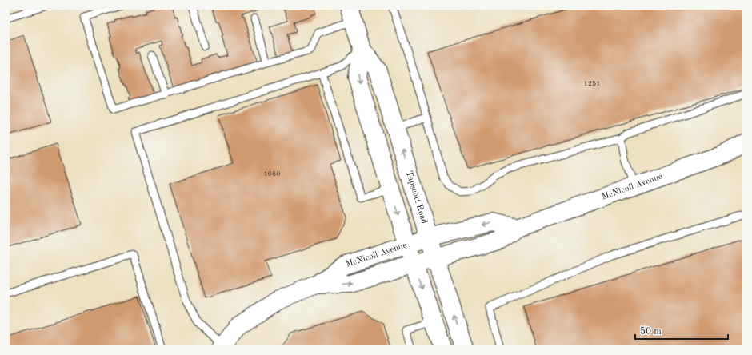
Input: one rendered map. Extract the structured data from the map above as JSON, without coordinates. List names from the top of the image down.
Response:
{
  "streets": {
    "main road": ["McNicoll Avenue", "Tapscott Road"]
  },
  "crossings": [
    ["McNicoll Avenue", "Tapscott Road"]
  ],
  "house_numbers": ["1251", "1060"],
  "scale_bar": "50 m"
}
